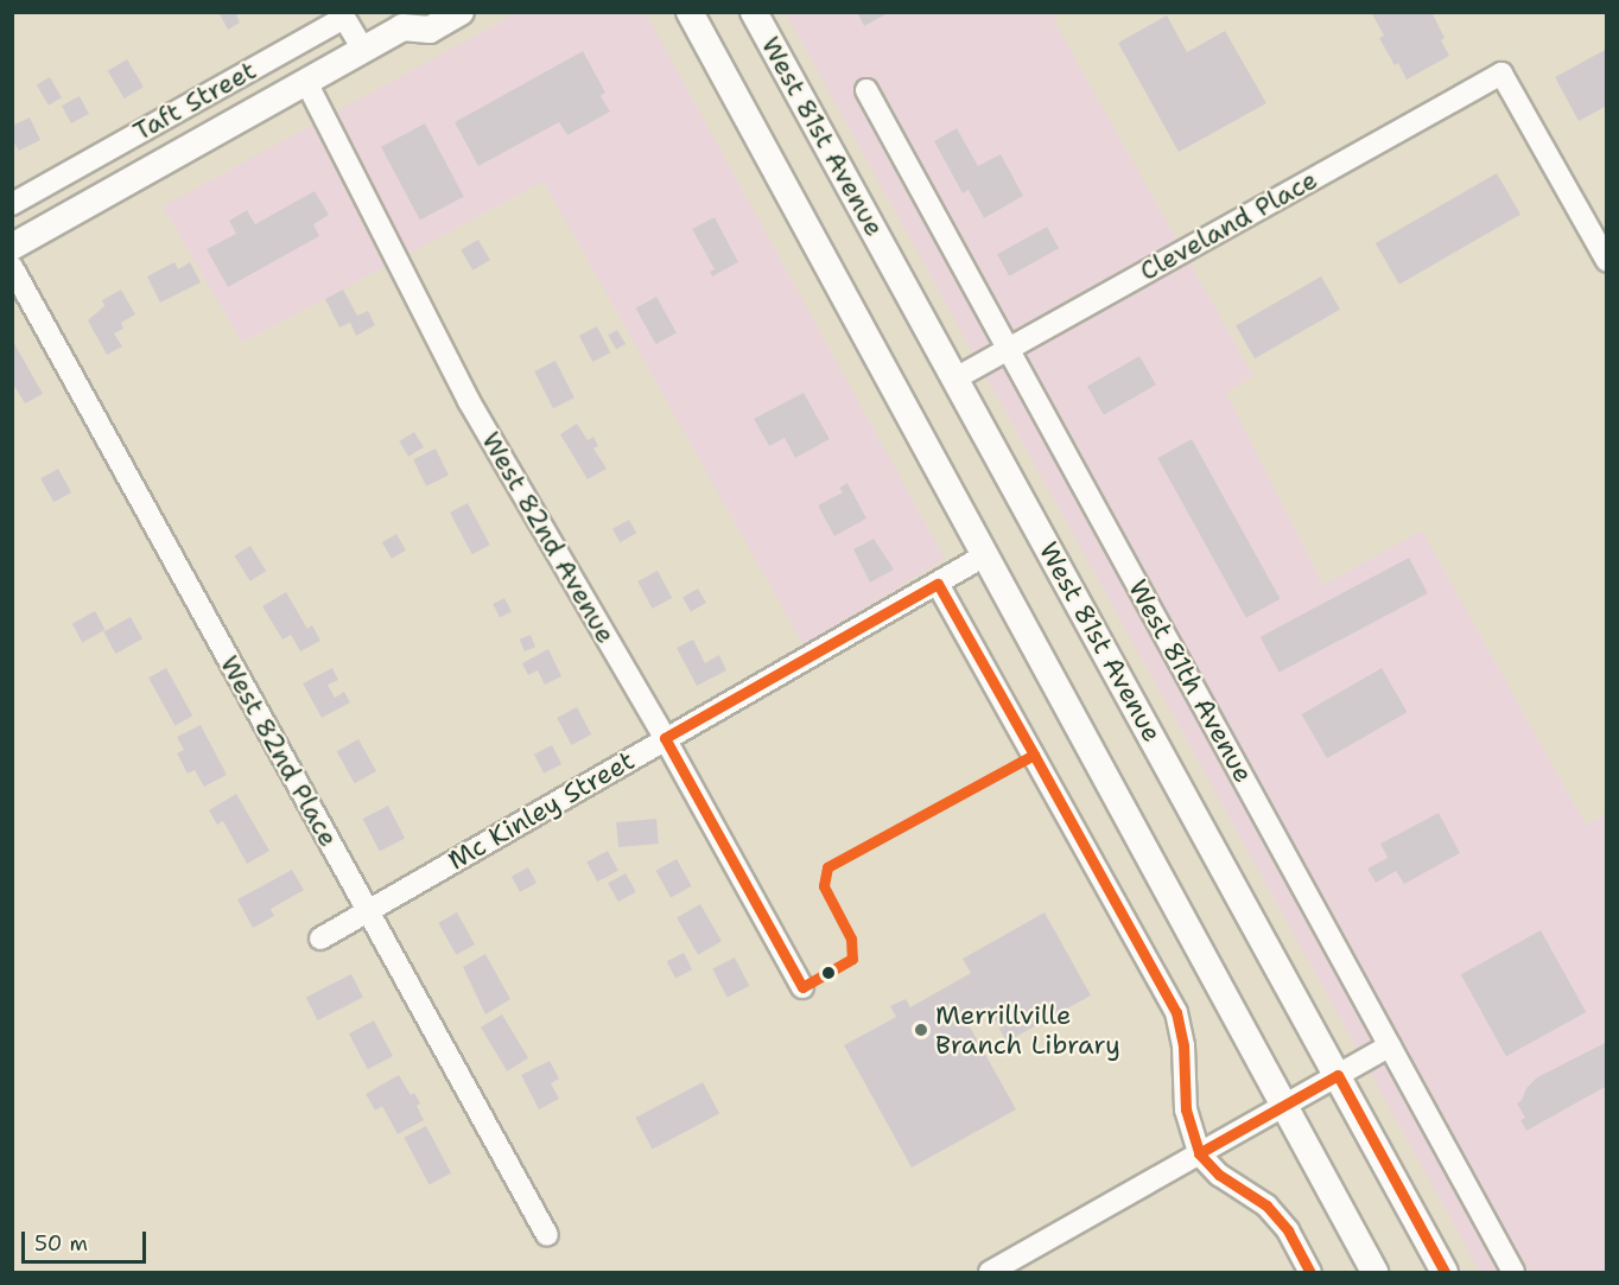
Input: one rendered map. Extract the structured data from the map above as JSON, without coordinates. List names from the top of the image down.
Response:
{
  "streets": {
    "main road": ["Taft Street", "West 81st Avenue"],
    "street": [
      "Cleveland Place",
      "West 82nd Avenue",
      "West 81th Avenue",
      "West 82nd Place",
      "Mc Kinley Street"
    ]
  },
  "crossings": [
    ["Taft Street", "West 82nd Avenue"],
    ["West 81st Avenue", "Cleveland Place"],
    ["Cleveland Place", "West 81th Avenue"],
    ["West 82nd Avenue", "Mc Kinley Street"],
    ["West 82nd Place", "Mc Kinley Street"]
  ],
  "places": ["Merrillville Branch Library"],
  "scale_bar": "50 m"
}
